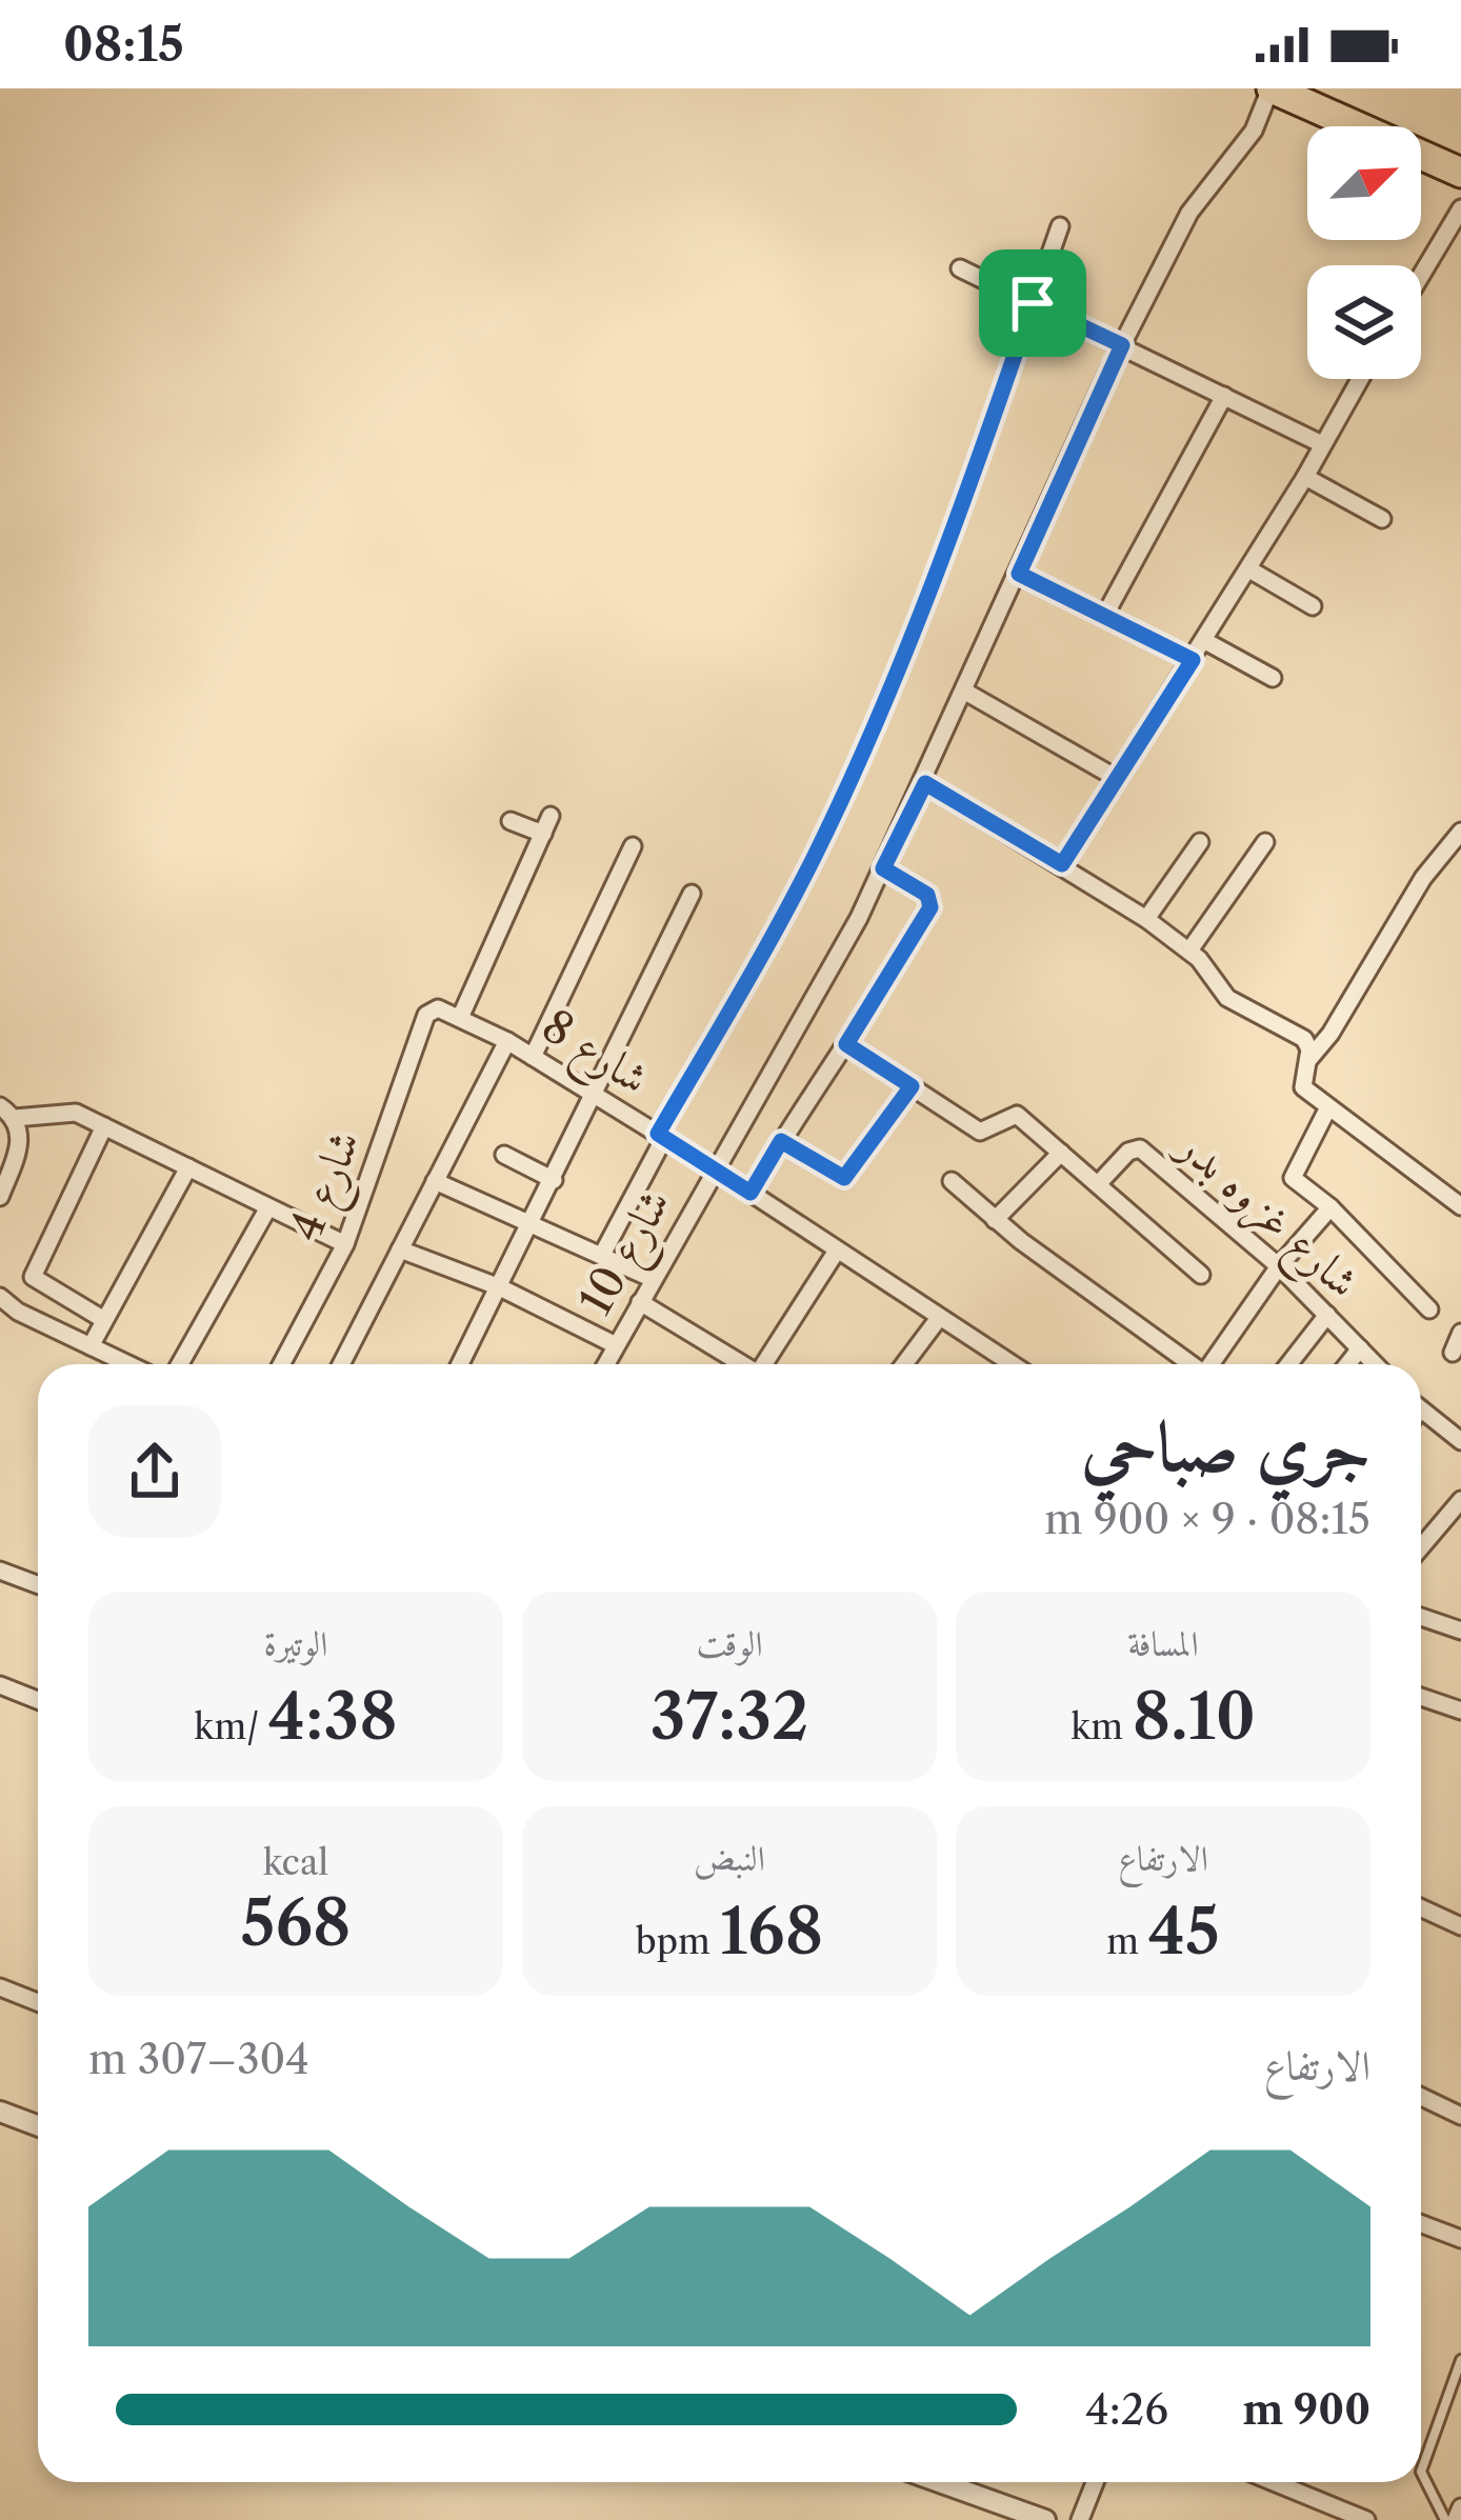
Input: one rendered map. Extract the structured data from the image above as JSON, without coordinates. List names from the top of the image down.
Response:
{
  "streets": {
    "street": [
      "شارع 8",
      "شارع 4",
      "شارع غزوه بدر",
      "شارع 10"
    ]
  },
  "crossings": [
    ["شارع 8", "شارع 4"],
    ["شارع 8", "شارع 10"]
  ],
  "north": "top right",
  "page": {
    "status": "08:15",
    "heading": ["جري صباحي", "08:15 · 9 × 900 m"],
    "stats": [
      ["المسافة", "8.10 km"],
      ["الوقت", "37:32"],
      ["الوتيرة", "4:38 /km"],
      ["الارتفاع", "45 m"],
      ["النبض", "168 bpm"],
      ["kcal", "568"]
    ],
    "chart": ["الارتفاع", "304–307 m"],
    "list": [
      {
        "name": "900 m",
        "note": "4:26"
      }
    ]
  }
}
